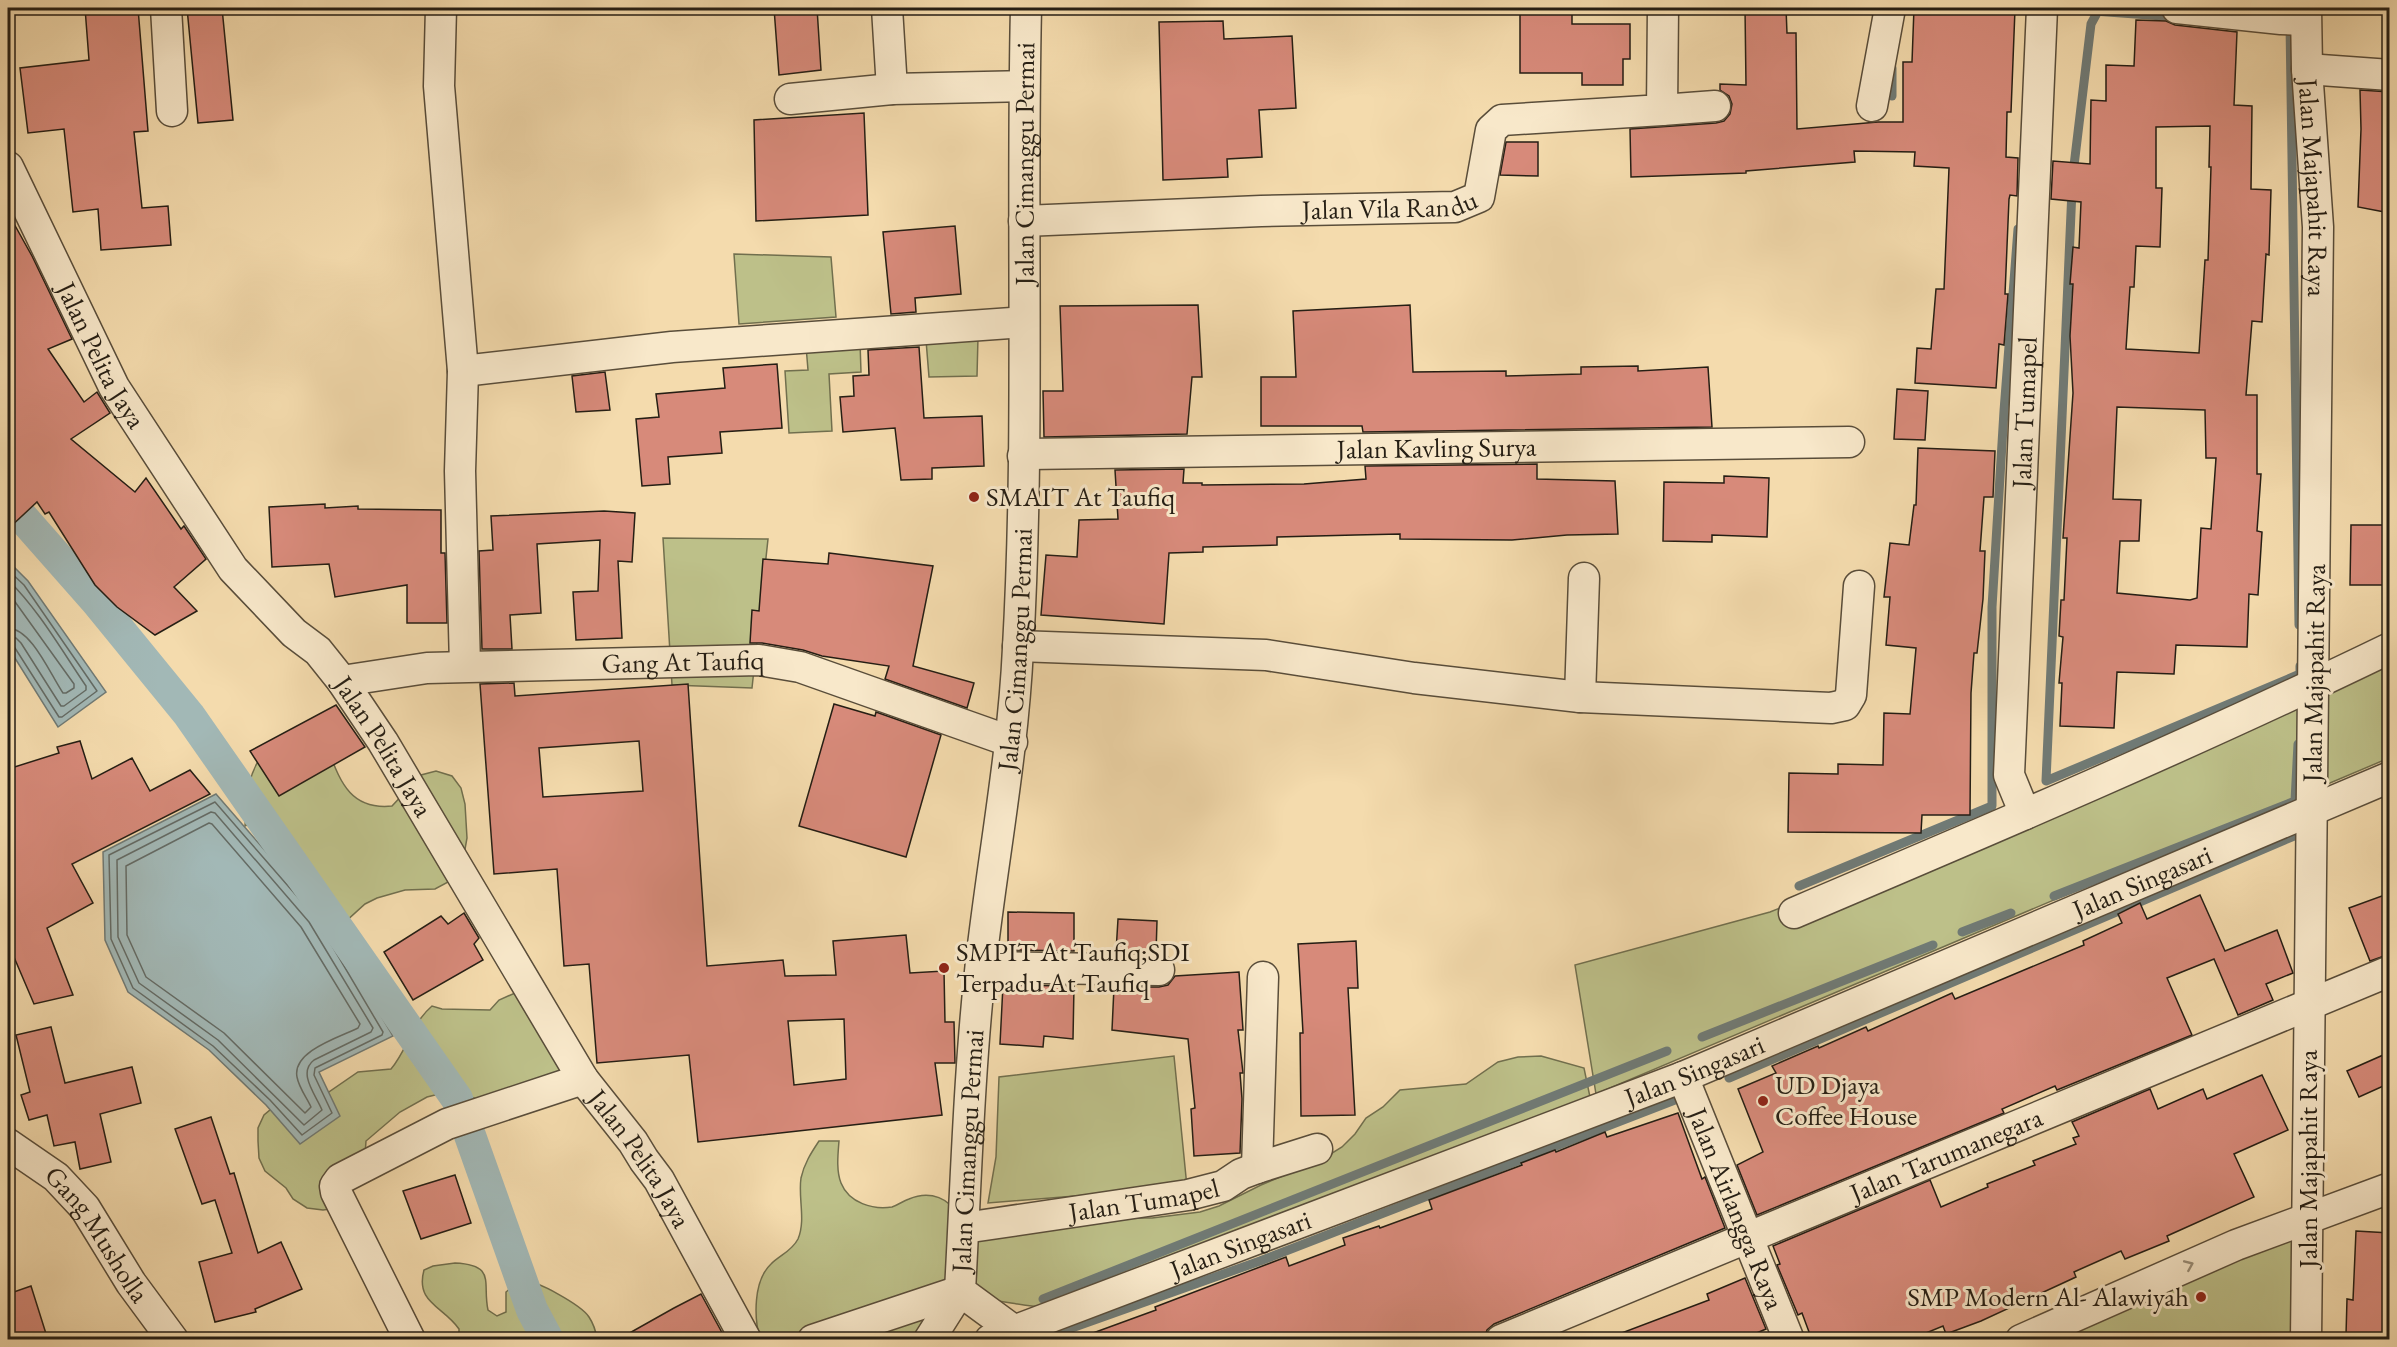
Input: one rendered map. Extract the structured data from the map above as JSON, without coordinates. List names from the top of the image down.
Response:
{
  "streets": {
    "street": [
      "Jalan Cimanggu Permai",
      "Jalan Majapahit Raya",
      "Jalan Vila Randu",
      "Jalan Pelita Jaya",
      "Jalan Tumapel",
      "Jalan Kavling Surya",
      "Gang At Taufiq",
      "Jalan Singasari",
      "Jalan Tarumanegara",
      "Jalan Airlangga Raya",
      "Gang Musholla"
    ]
  },
  "crossings": [
    ["Jalan Cimanggu Permai", "Jalan Vila Randu"],
    ["Jalan Cimanggu Permai", "Jalan Tumapel"],
    ["Jalan Cimanggu Permai", "Jalan Kavling Surya"],
    ["Jalan Cimanggu Permai", "Gang At Taufiq"],
    ["Jalan Cimanggu Permai", "Jalan Singasari"],
    ["Jalan Majapahit Raya", "Jalan Singasari"],
    ["Jalan Majapahit Raya", "Jalan Tarumanegara"],
    ["Jalan Pelita Jaya", "Gang At Taufiq"],
    ["Jalan Singasari", "Jalan Airlangga Raya"],
    ["Jalan Tarumanegara", "Jalan Airlangga Raya"]
  ],
  "places": [
    "SMAIT At Taufiq",
    "SMPIT At Taufiq;SDI Terpadu At Taufiq",
    "UD Djaya Coffee House",
    "SMP Modern Al- Alawiyah"
  ]
}
